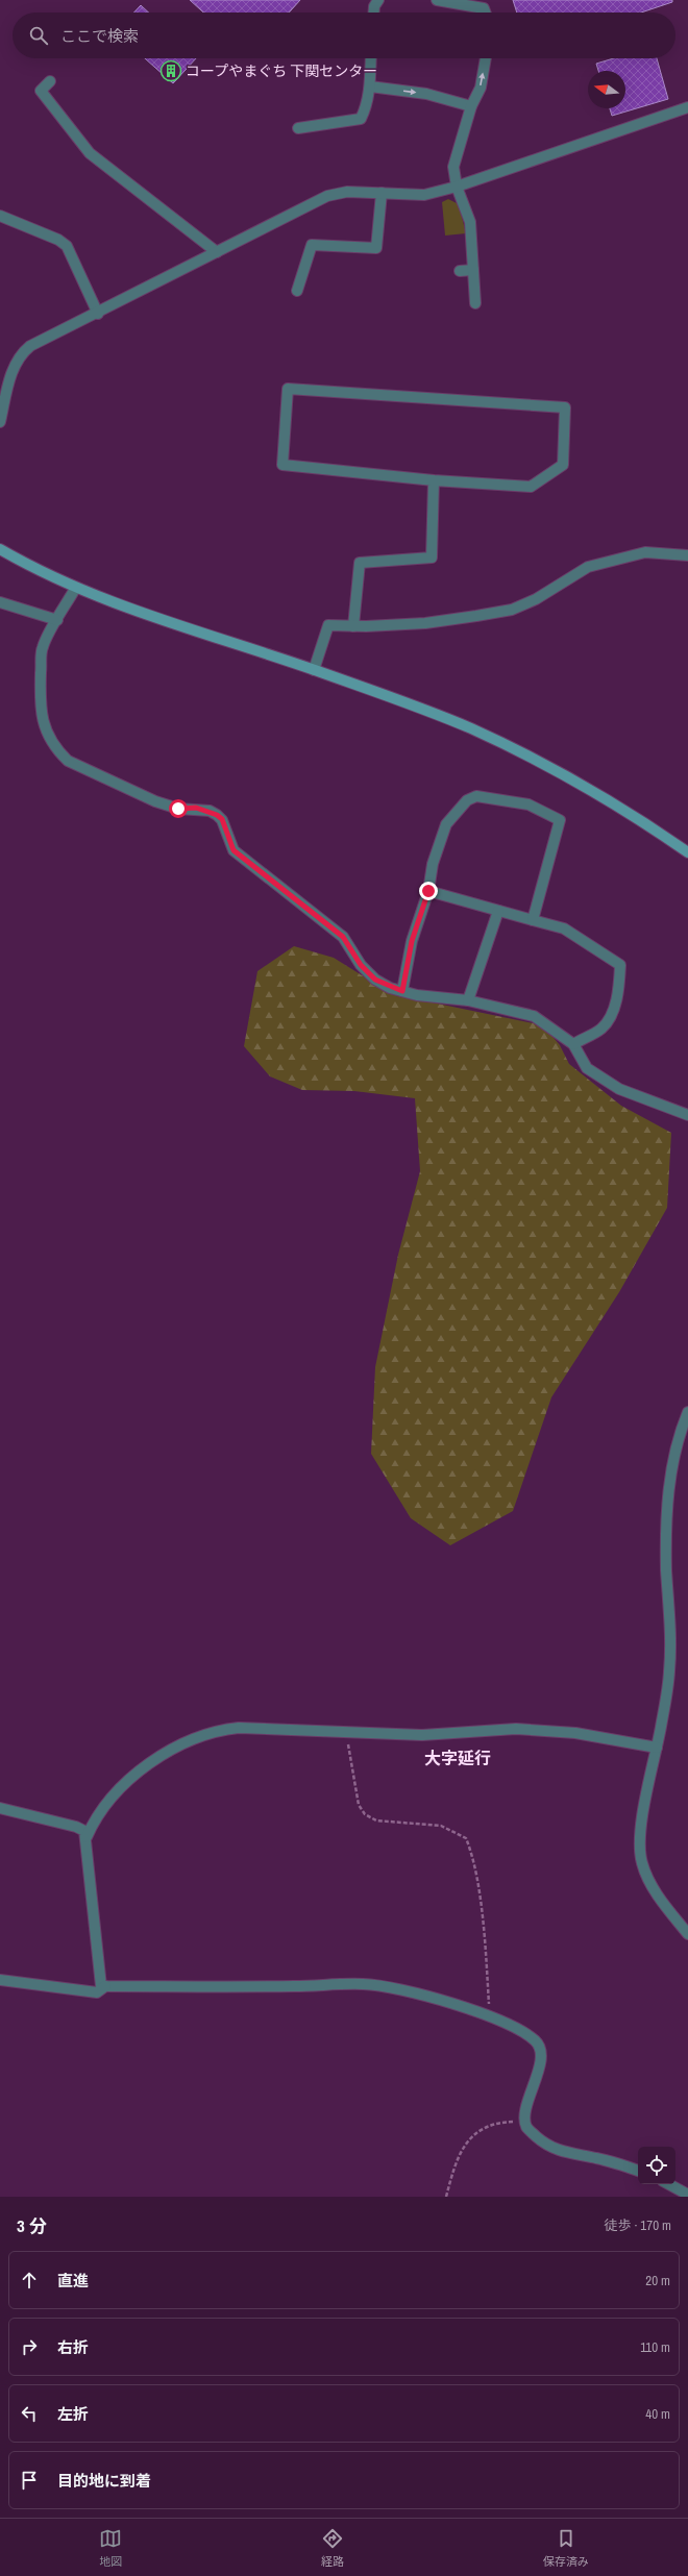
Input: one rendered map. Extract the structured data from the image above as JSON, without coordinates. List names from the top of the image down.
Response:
{
  "districts": ["大字延行"],
  "places": {
    "building": ["コープやまぐち 下関センター"]
  },
  "north": "left",
  "page": {
    "search": "ここで検索",
    "heading": ["3 分", "徒歩 · 170 m"],
    "list": [
      ["直進", "20 m"],
      ["右折", "110 m"],
      ["左折", "40 m"],
      "目的地に到着"
    ],
    "nav": ["地図", "経路", "保存済み"]
  }
}
